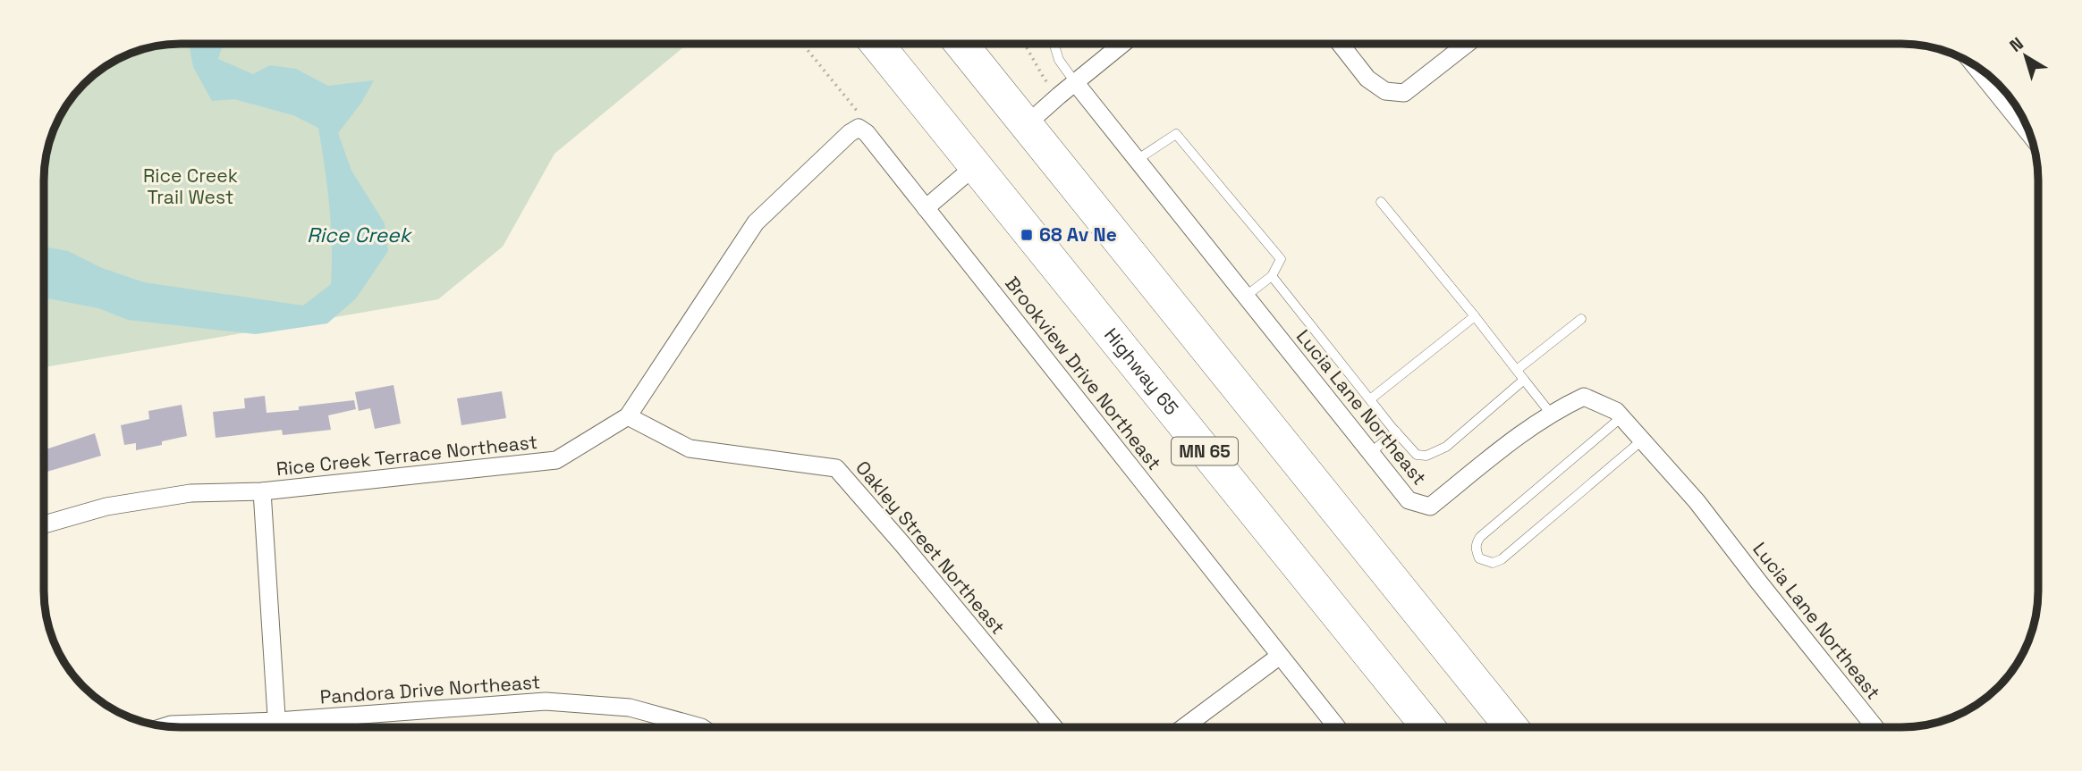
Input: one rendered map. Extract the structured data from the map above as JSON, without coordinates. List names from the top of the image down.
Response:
{
  "streets": {
    "highway": ["Highway 65", "MN 65"],
    "street": [
      "Brookview Drive Northeast",
      "Lucia Lane Northeast",
      "Rice Creek Terrace Northeast",
      "Oakley Street Northeast",
      "Pandora Drive Northeast"
    ]
  },
  "crossings": [
    ["Brookview Drive Northeast", "Rice Creek Terrace Northeast"],
    ["Rice Creek Terrace Northeast", "Oakley Street Northeast"]
  ],
  "water": ["Rice Creek"],
  "parks": ["Rice Creek Trail West"],
  "places": {
    "transit": ["68 Av Ne"]
  },
  "north": "top left"
}
